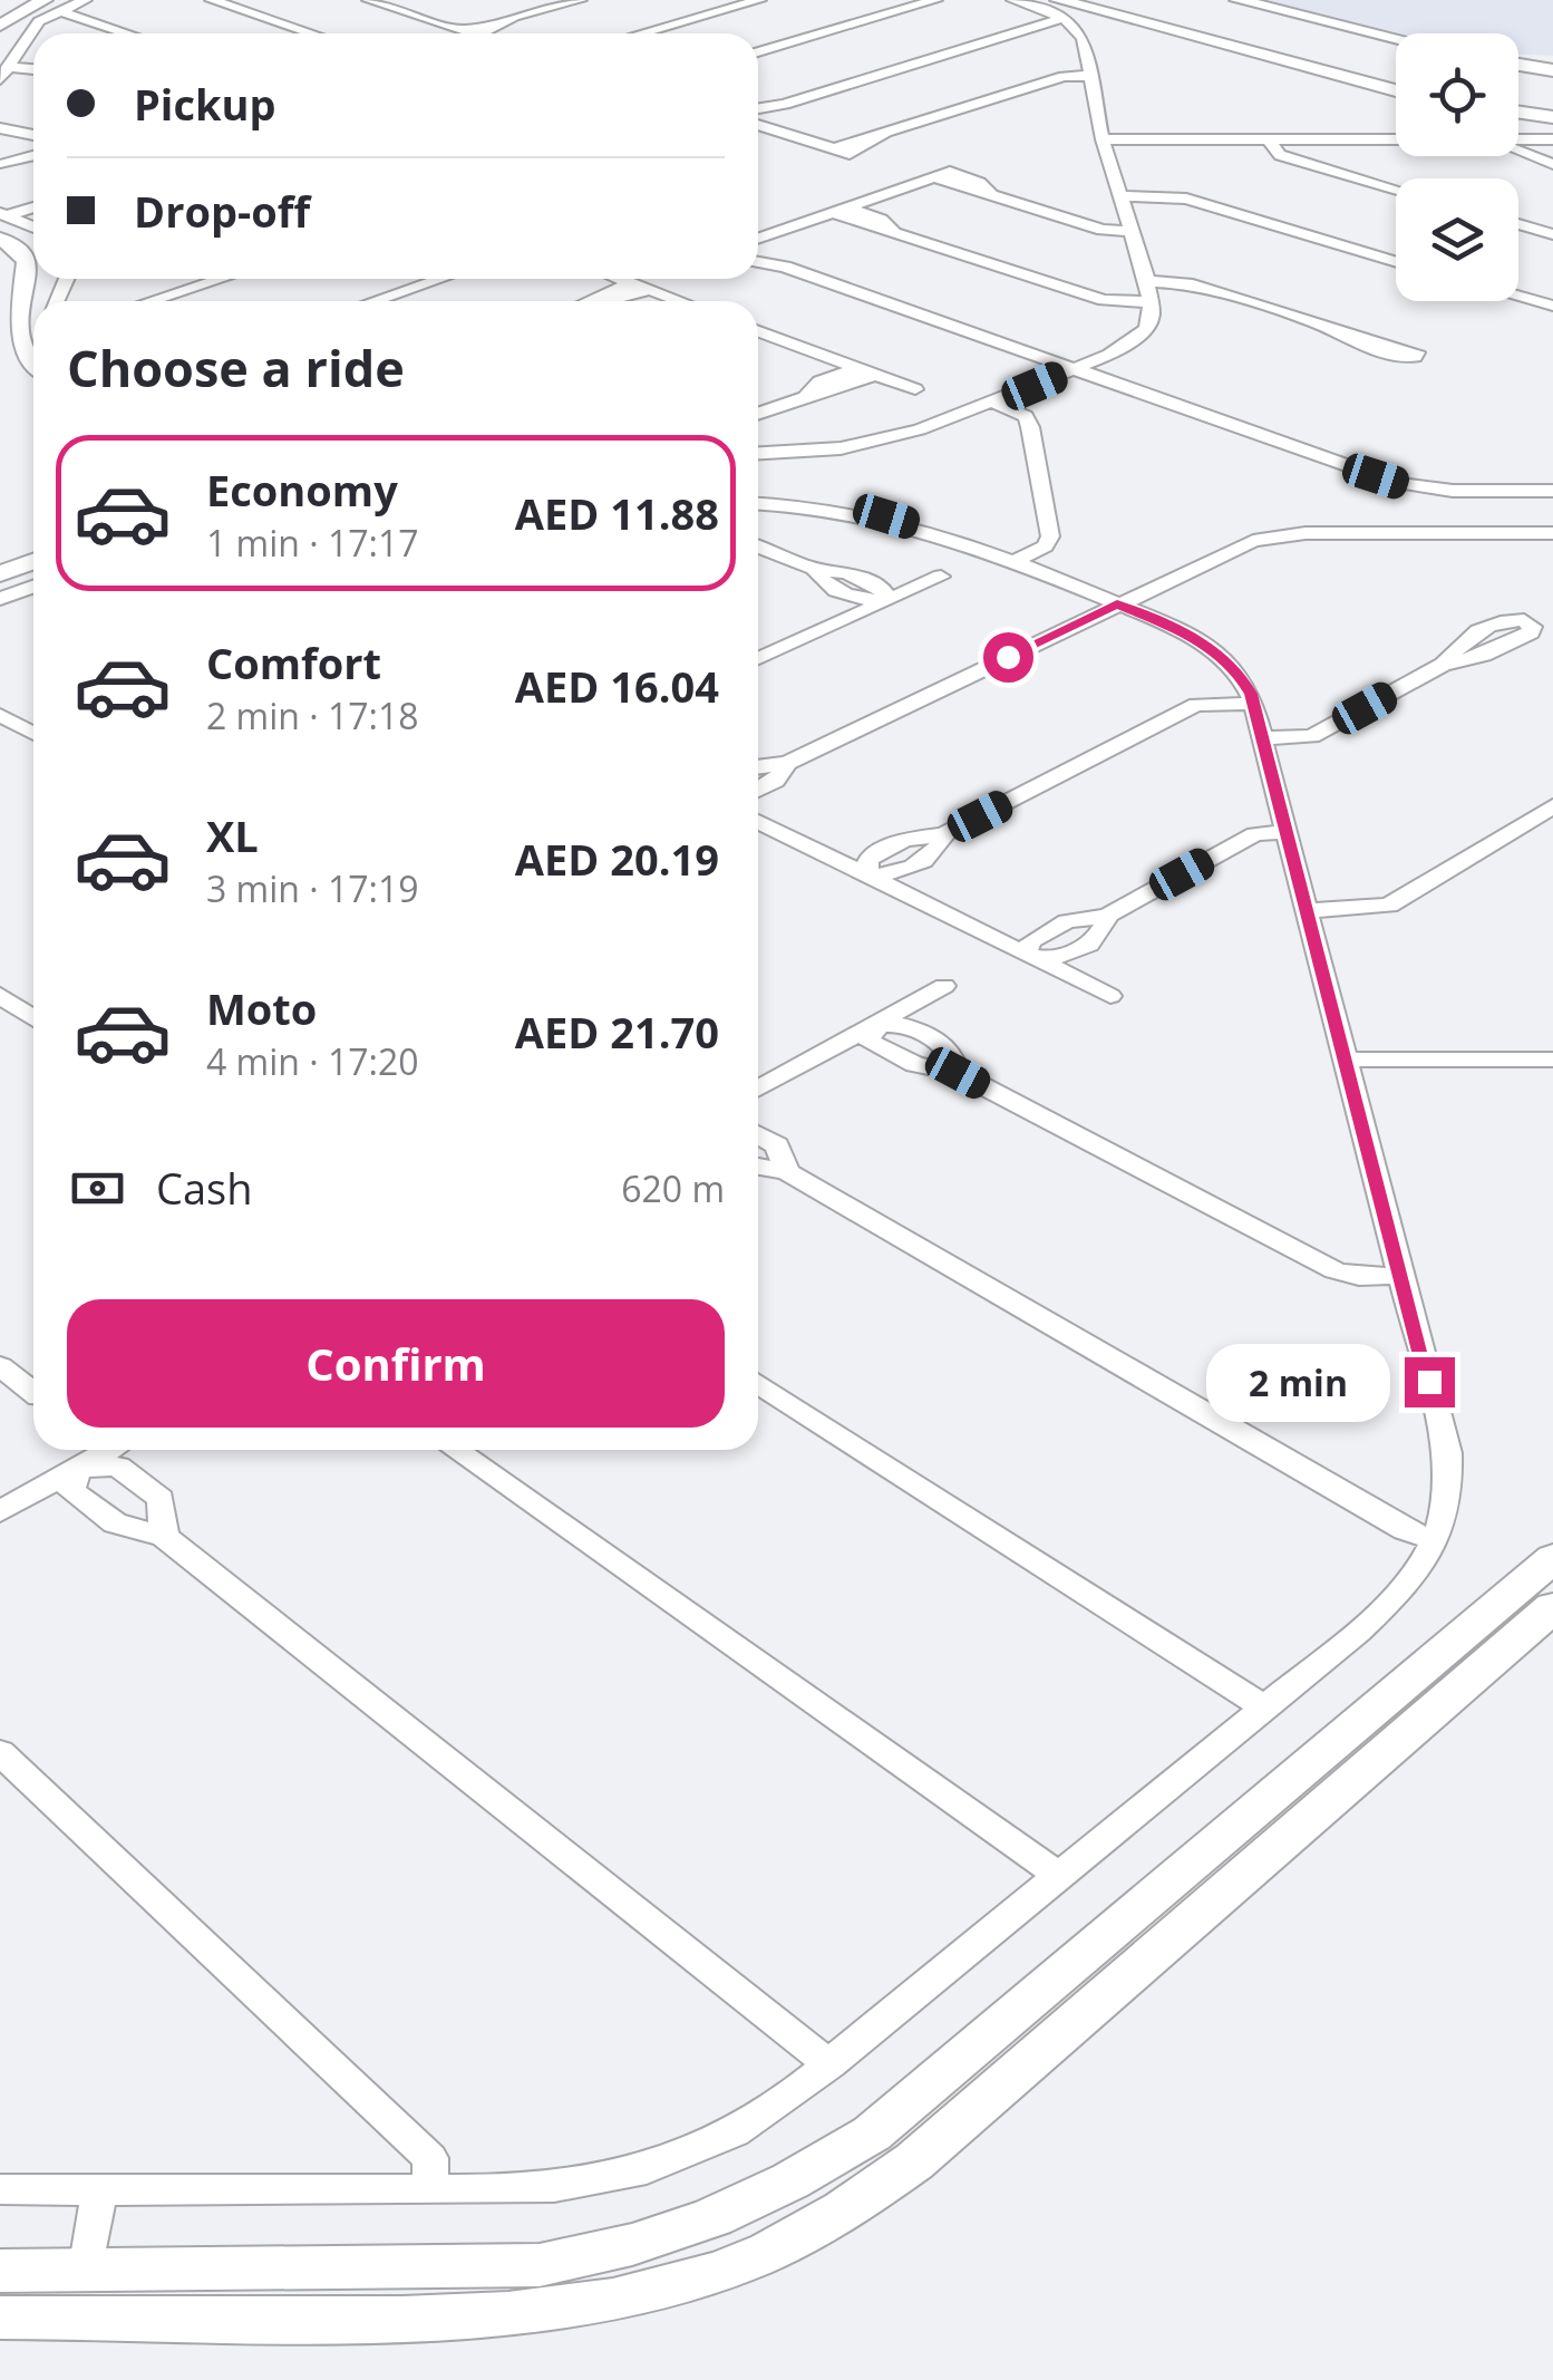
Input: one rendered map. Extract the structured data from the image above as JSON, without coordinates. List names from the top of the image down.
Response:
{
  "page": {
    "banner": ["Pickup", "Drop-off"],
    "heading": "Choose a ride",
    "list": [
      {
        "name": "Economy",
        "note": "1 min · 17:17",
        "value": "AED 11.88"
      },
      {
        "name": "Comfort",
        "note": "2 min · 17:18",
        "value": "AED 16.04"
      },
      {
        "name": "XL",
        "note": "3 min · 17:19",
        "value": "AED 20.19"
      },
      {
        "name": "Moto",
        "note": "4 min · 17:20",
        "value": "AED 21.70"
      }
    ],
    "pay": ["Cash", "620 m"],
    "buttons": "Confirm",
    "bubble": "2 min"
  }
}
